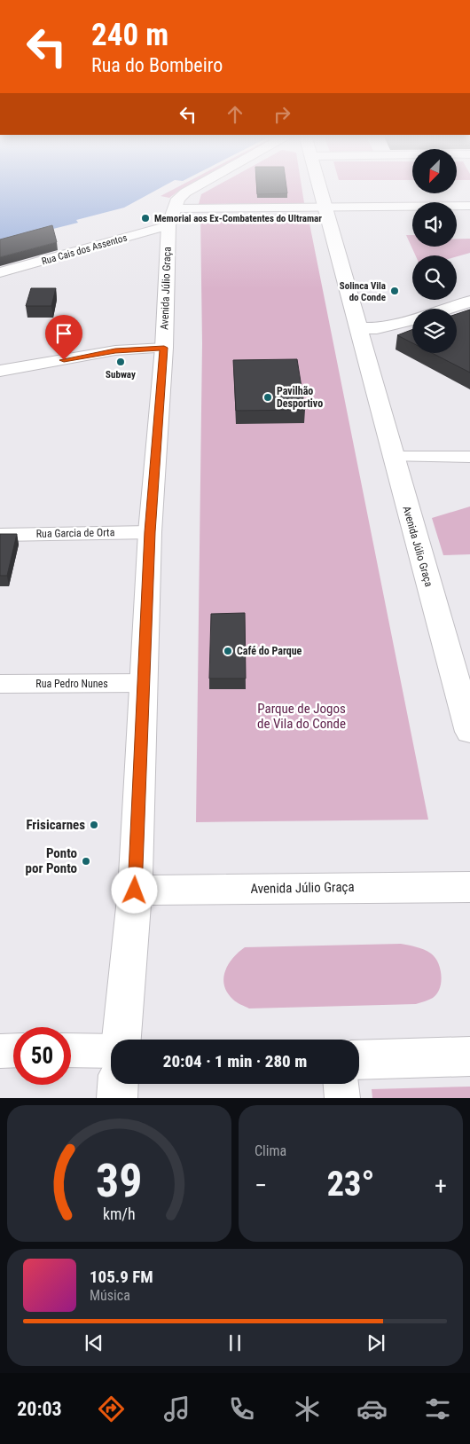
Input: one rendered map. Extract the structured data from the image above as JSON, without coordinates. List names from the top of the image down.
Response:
{
  "streets": {
    "street": [
      "Rua Cais dos Assentos",
      "Avenida Júlio Graça",
      "Rua Garcia de Orta",
      "Rua Pedro Nunes"
    ]
  },
  "crossings": [
    ["Rua Cais dos Assentos", "Avenida Júlio Graça"],
    ["Avenida Júlio Graça", "Rua Garcia de Orta"],
    ["Avenida Júlio Graça", "Rua Pedro Nunes"]
  ],
  "parks": ["Parque de Jogos de Vila do Conde"],
  "places": [
    "Memorial aos Ex-Combatentes do Ultramar",
    "Solinca Vila do Conde",
    "Subway",
    "Pavilhão Desportivo",
    "Café do Parque",
    "Frisicarnes",
    "Ponto por Ponto"
  ],
  "north": "bottom left",
  "page": {
    "turn": ["240 m", "Rua do Bombeiro"],
    "limit": "50",
    "trip": "20:04 · 1 min · 280 m",
    "tile": "Clima",
    "heat": ["−", "23°", "+"],
    "song": ["105.9 FM", "Música"],
    "tabs": "20:03",
    "gauge": ["39", "km/h"]
  }
}
